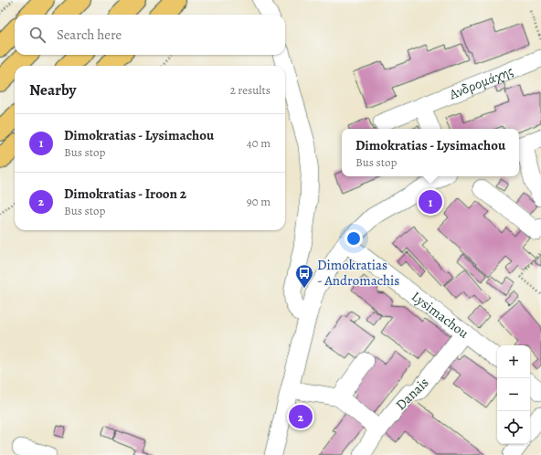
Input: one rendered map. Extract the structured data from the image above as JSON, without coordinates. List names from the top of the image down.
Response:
{
  "streets": {
    "street": ["Ανδρομάχης", "Lysimachou", "Danais"]
  },
  "crossings": [
    ["Lysimachou", "Danais"]
  ],
  "places": {
    "bus stop": ["Dimokratias - Andromachis"]
  },
  "page": {
    "search": "Search here",
    "heading": ["Nearby", "2 results"],
    "list": [
      {
        "mark": "1",
        "name": "Dimokratias - Lysimachou",
        "note": "Bus stop",
        "value": "40 m"
      },
      {
        "mark": "2",
        "name": "Dimokratias - Iroon 2",
        "note": "Bus stop",
        "value": "90 m"
      }
    ],
    "popup": ["Dimokratias - Lysimachou", "Bus stop"],
    "pins": ["1", "2"],
    "map_buttons": ["+", "−"]
  }
}
